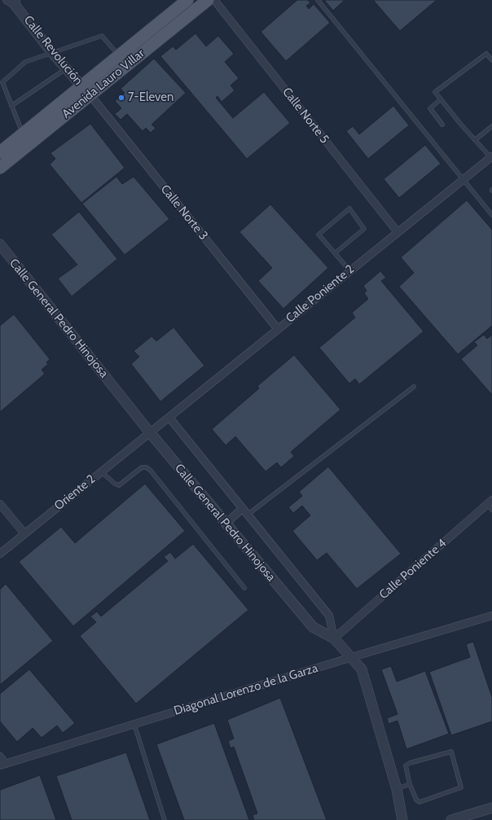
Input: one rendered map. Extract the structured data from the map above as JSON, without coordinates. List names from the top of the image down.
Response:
{
  "streets": {
    "main road": ["Avenida Lauro Villar"],
    "street": [
      "Calle Revolución",
      "Calle Norte 5",
      "Calle Norte 3",
      "Calle Poniente 2",
      "Calle General Pedro Hinojosa",
      "Oriente 2",
      "Calle Poniente 4",
      "Diagonal Lorenzo de la Garza"
    ]
  },
  "crossings": [
    ["Calle Revolución", "Avenida Lauro Villar"],
    ["Calle Revolución", "Calle Norte 3"],
    ["Avenida Lauro Villar", "Calle Norte 3"],
    ["Calle Norte 5", "Calle Poniente 2"],
    ["Calle Norte 3", "Calle Poniente 2"],
    ["Calle Poniente 2", "Calle General Pedro Hinojosa"],
    ["Calle Poniente 2", "Oriente 2"],
    ["Calle General Pedro Hinojosa", "Oriente 2"],
    ["Calle General Pedro Hinojosa", "Calle Poniente 4"],
    ["Calle General Pedro Hinojosa", "Diagonal Lorenzo de la Garza"]
  ],
  "places": ["7-Eleven"]
}
